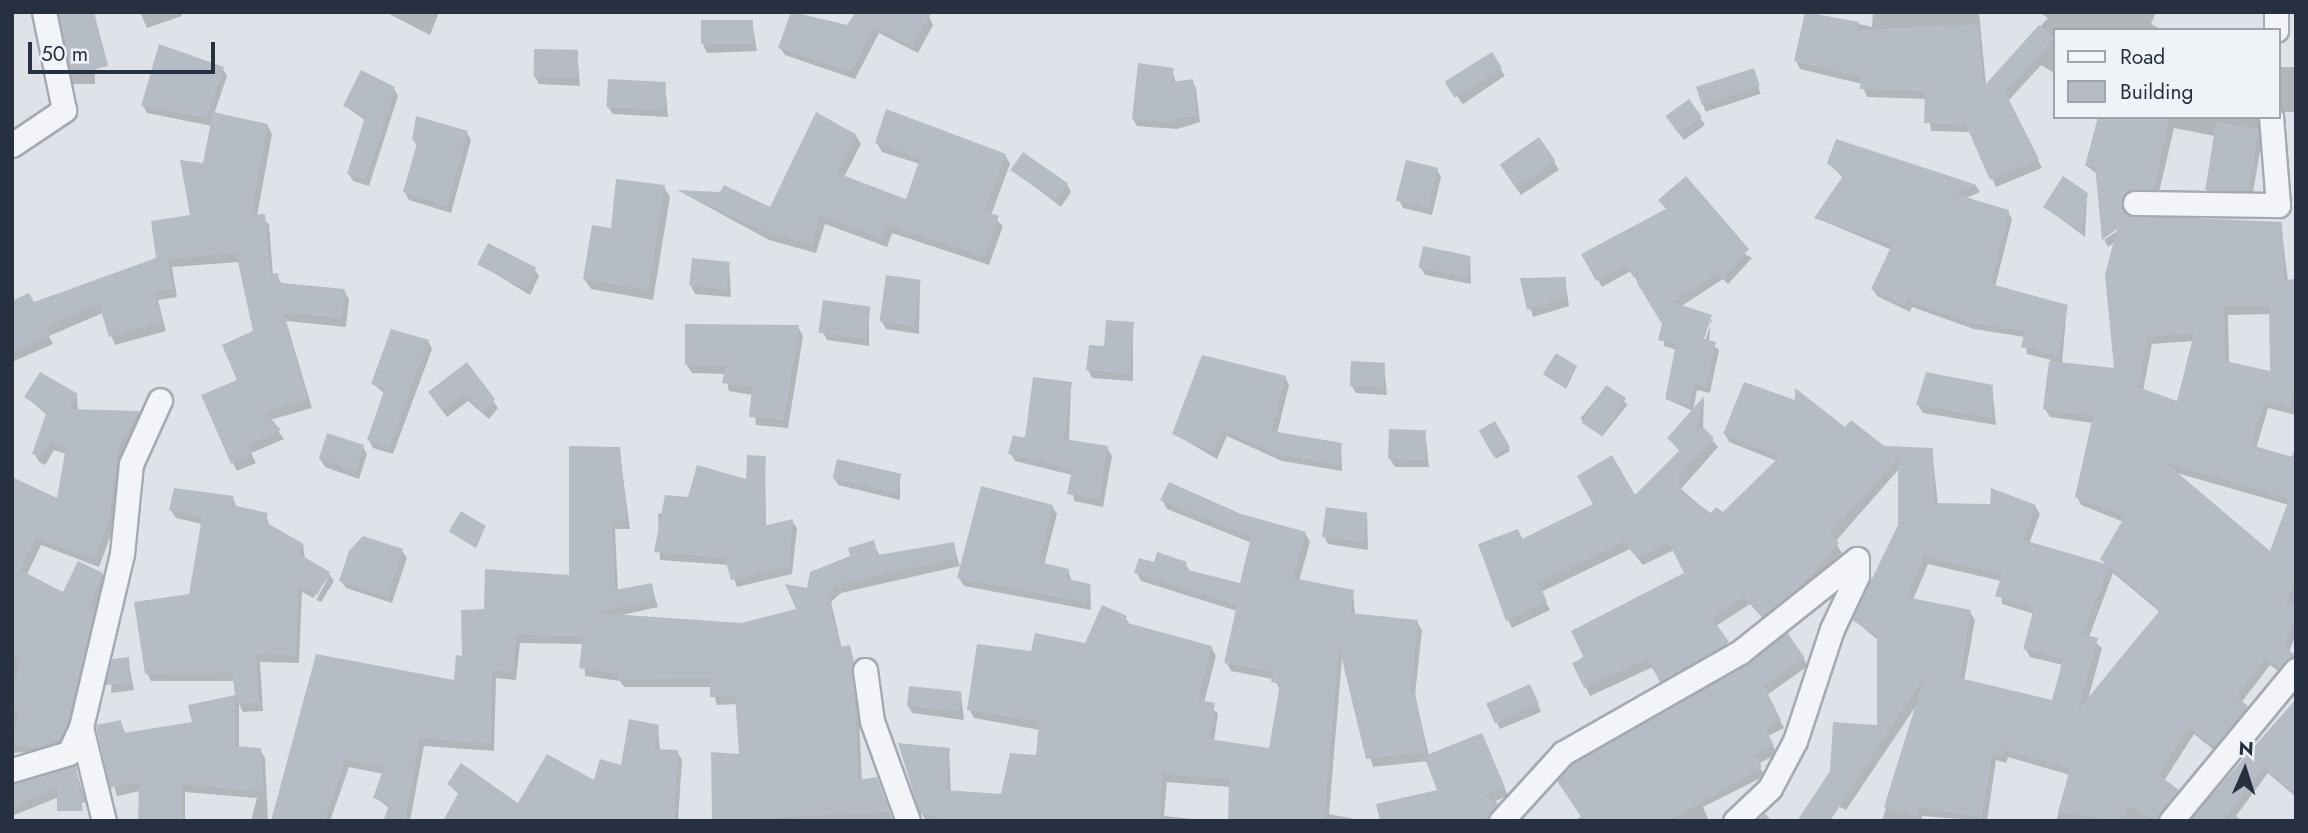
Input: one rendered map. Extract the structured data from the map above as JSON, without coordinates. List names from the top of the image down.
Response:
{
  "legend": ["Road", "Building"],
  "scale_bar": "50 m",
  "north": "top"
}
